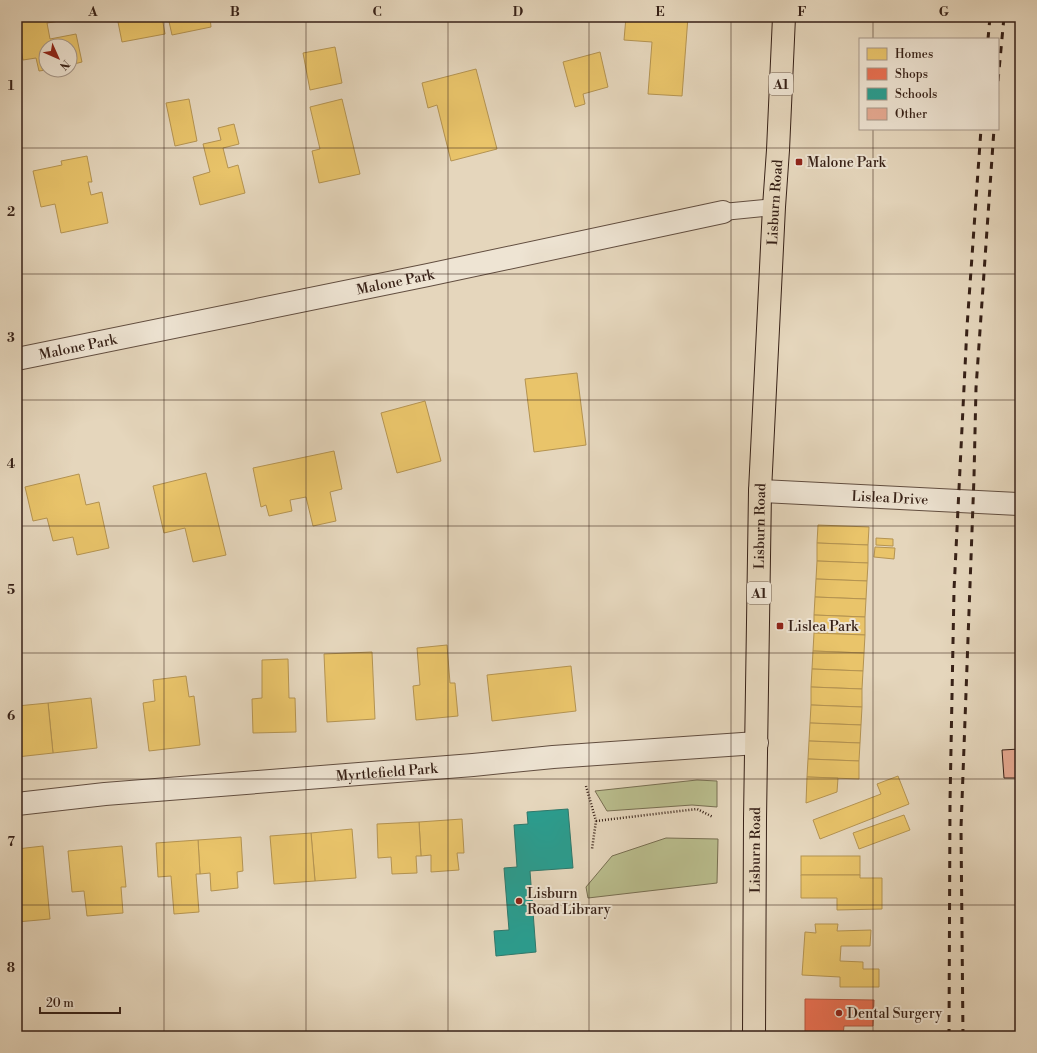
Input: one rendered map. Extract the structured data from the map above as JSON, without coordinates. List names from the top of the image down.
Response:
{
  "streets": {
    "main road": ["A1", "Lisburn Road"],
    "street": ["Malone Park", "Lislea Drive", "Myrtlefield Park"]
  },
  "crossings": [
    ["Lisburn Road", "Malone Park"],
    ["Lisburn Road", "Lislea Drive"],
    ["Lisburn Road", "Myrtlefield Park"]
  ],
  "places": {
    "transit": ["Malone Park", "Lislea Park"],
    "other": ["Lisburn Road Library", "Dental Surgery"]
  },
  "legend": [
    "Homes",
    "Shops",
    "Schools",
    "Other"
  ],
  "scale_bar": "20 m",
  "north": "bottom right",
  "grid": {
    "columns": [
      "A",
      "B",
      "C",
      "D",
      "E",
      "F",
      "G"
    ],
    "rows": [
      "1",
      "2",
      "3",
      "4",
      "5",
      "6",
      "7",
      "8"
    ]
  }
}
